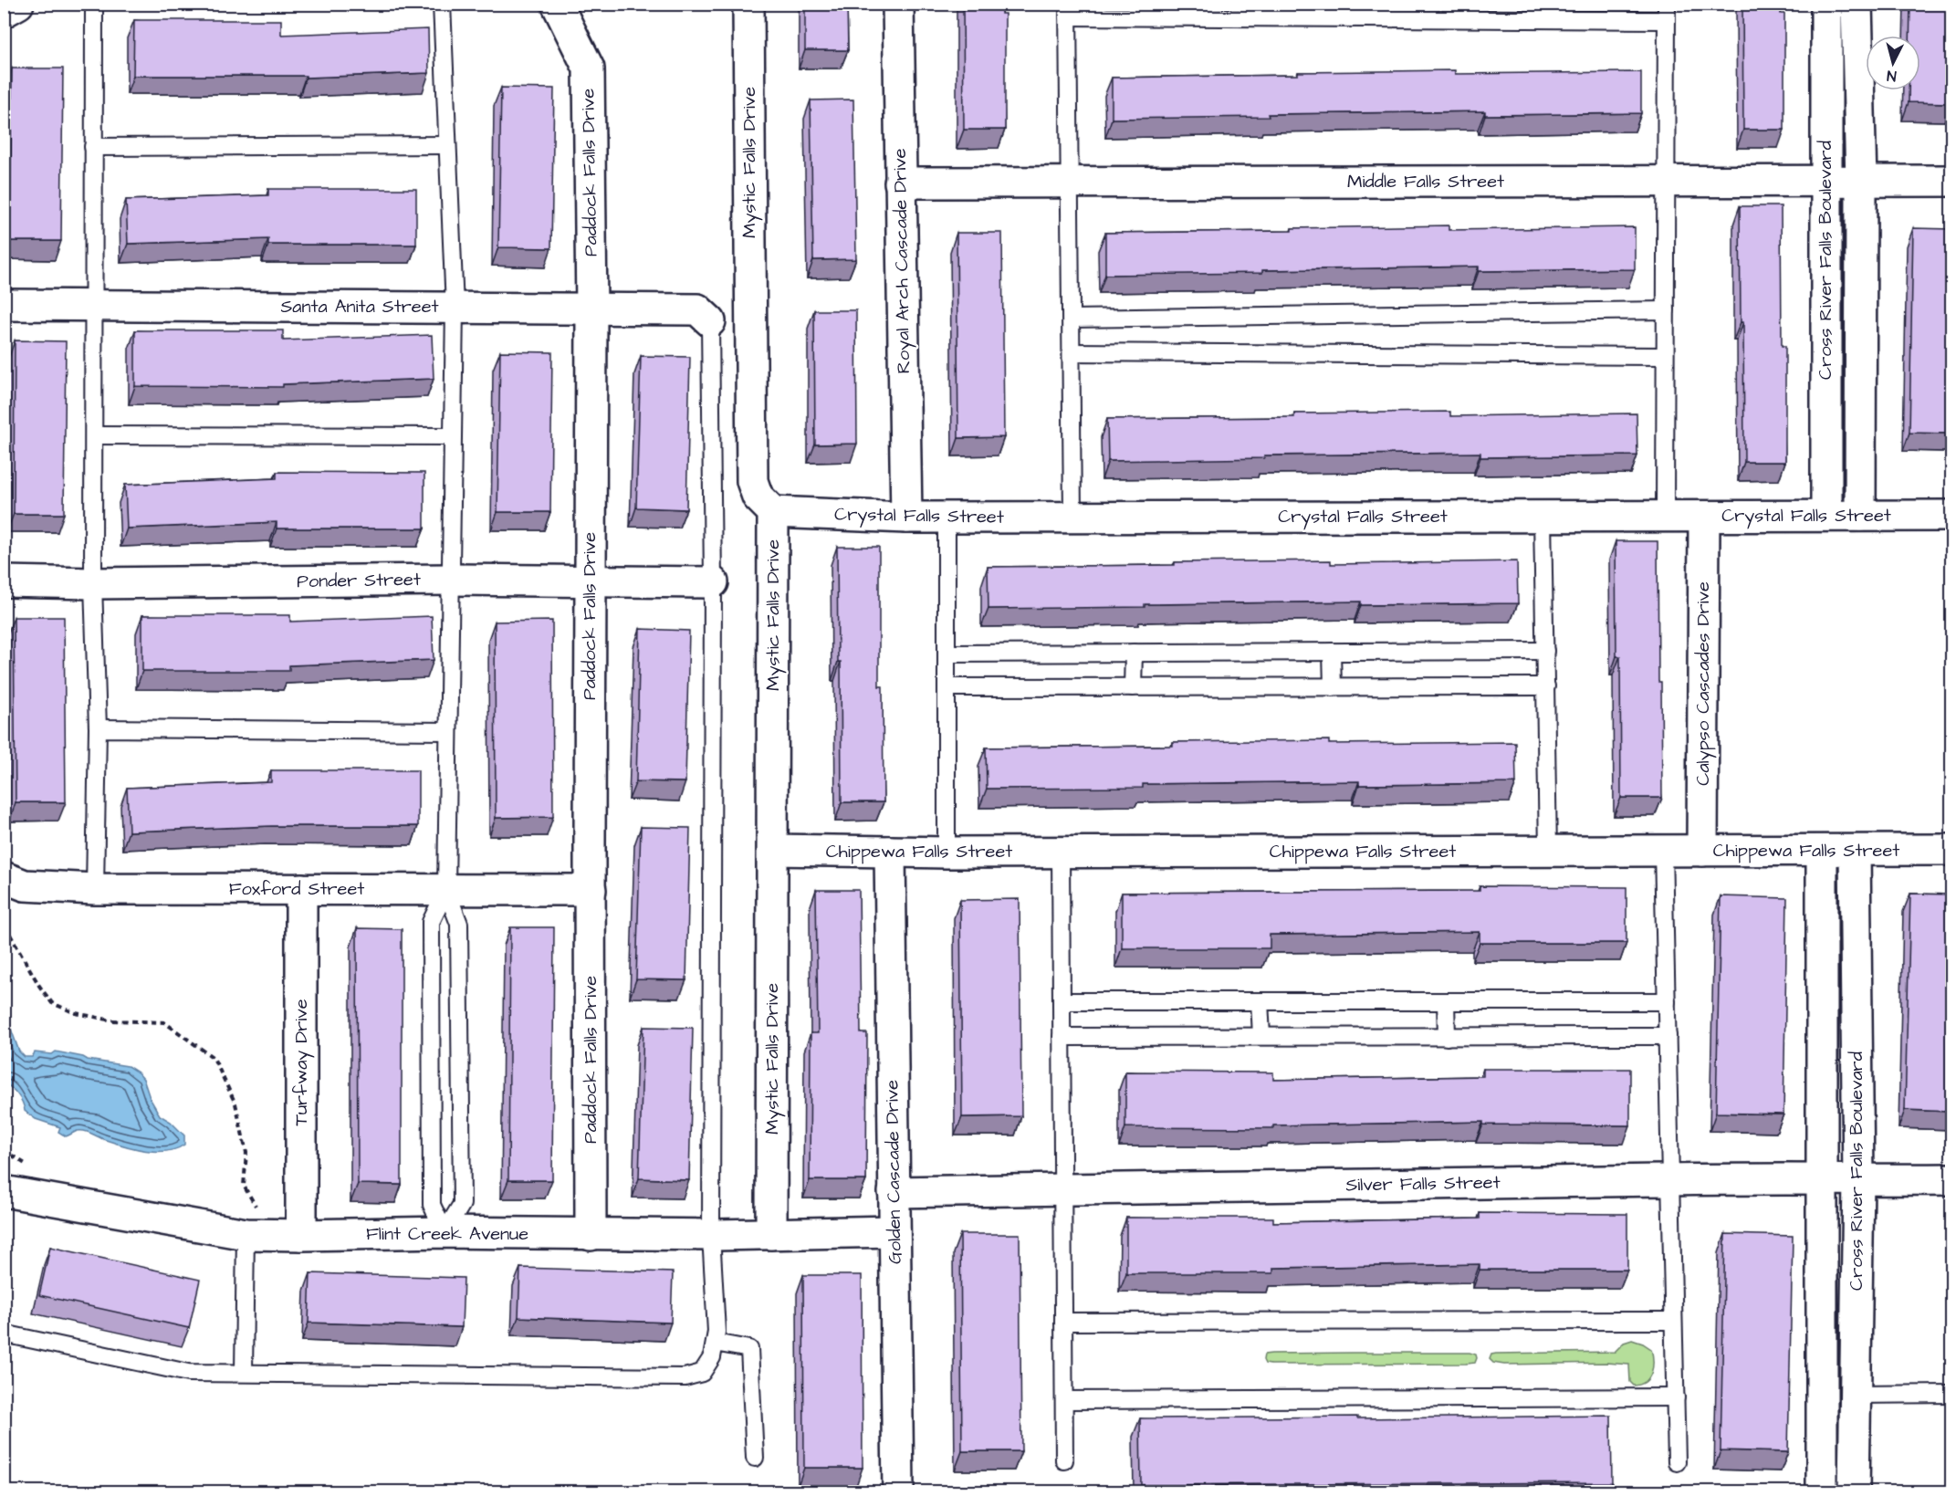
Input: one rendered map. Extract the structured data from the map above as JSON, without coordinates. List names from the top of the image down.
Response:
{
  "streets": {
    "street": [
      "Mystic Falls Drive",
      "Paddock Falls Drive",
      "Middle Falls Street",
      "Cross River Falls Boulevard",
      "Royal Arch Cascade Drive",
      "Santa Anita Street",
      "Crystal Falls Street",
      "Ponder Street",
      "Calypso Cascades Drive",
      "Chippewa Falls Street",
      "Foxford Street",
      "Turfway Drive",
      "Golden Cascade Drive",
      "Silver Falls Street",
      "Flint Creek Avenue"
    ]
  },
  "crossings": [
    ["Mystic Falls Drive", "Crystal Falls Street"],
    ["Mystic Falls Drive", "Chippewa Falls Street"],
    ["Mystic Falls Drive", "Flint Creek Avenue"],
    ["Paddock Falls Drive", "Santa Anita Street"],
    ["Paddock Falls Drive", "Ponder Street"],
    ["Paddock Falls Drive", "Foxford Street"],
    ["Paddock Falls Drive", "Flint Creek Avenue"],
    ["Middle Falls Street", "Cross River Falls Boulevard"],
    ["Middle Falls Street", "Royal Arch Cascade Drive"],
    ["Cross River Falls Boulevard", "Crystal Falls Street"],
    ["Cross River Falls Boulevard", "Chippewa Falls Street"],
    ["Cross River Falls Boulevard", "Silver Falls Street"],
    ["Royal Arch Cascade Drive", "Crystal Falls Street"],
    ["Crystal Falls Street", "Calypso Cascades Drive"],
    ["Calypso Cascades Drive", "Chippewa Falls Street"],
    ["Chippewa Falls Street", "Golden Cascade Drive"],
    ["Foxford Street", "Turfway Drive"],
    ["Turfway Drive", "Flint Creek Avenue"],
    ["Golden Cascade Drive", "Silver Falls Street"],
    ["Golden Cascade Drive", "Flint Creek Avenue"]
  ],
  "north": "bottom"
}
